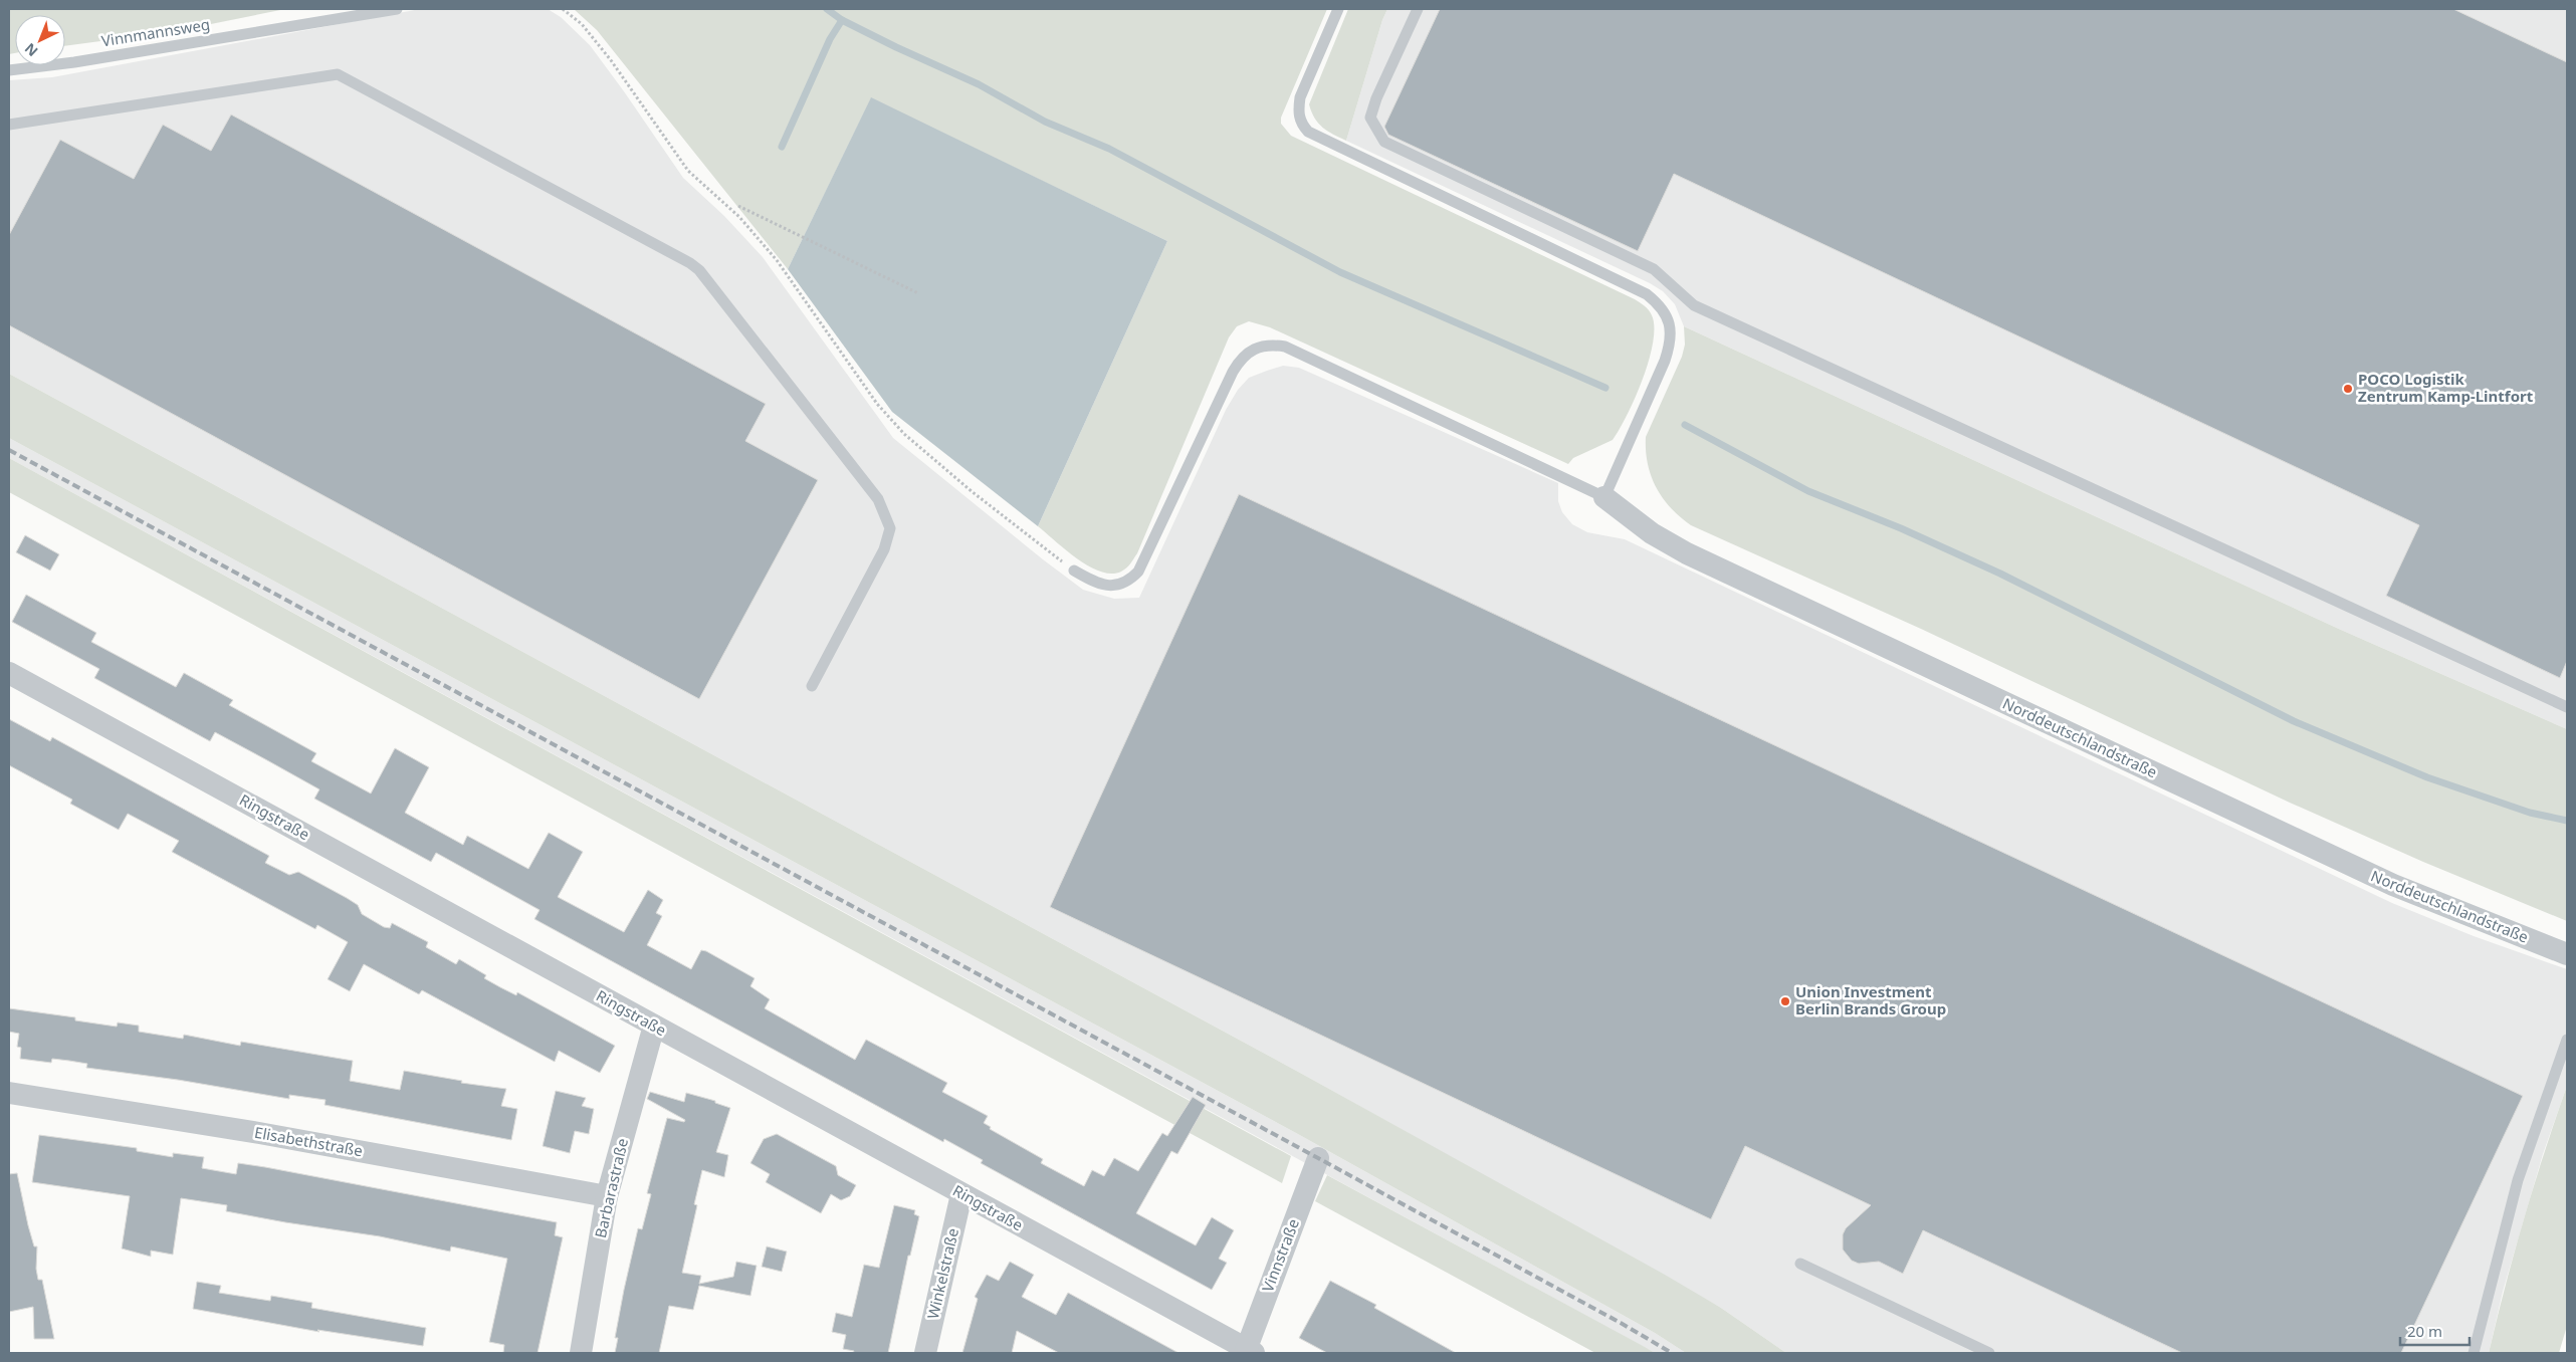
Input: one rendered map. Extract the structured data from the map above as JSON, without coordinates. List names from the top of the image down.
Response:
{
  "streets": {
    "street": [
      "Norddeutschlandstraße",
      "Ringstraße",
      "Elisabethstraße",
      "Barbarastraße",
      "Vinnstraße",
      "Winkelstraße"
    ],
    "lane": ["Vinnmannsweg"]
  },
  "crossings": [
    ["Ringstraße", "Barbarastraße"],
    ["Ringstraße", "Vinnstraße"],
    ["Ringstraße", "Winkelstraße"],
    ["Elisabethstraße", "Barbarastraße"]
  ],
  "places": ["POCO Logistik Zentrum Kamp-Lintfort", "Union Investment Berlin Brands Group"],
  "scale_bar": "20 m",
  "north": "bottom left"
}
